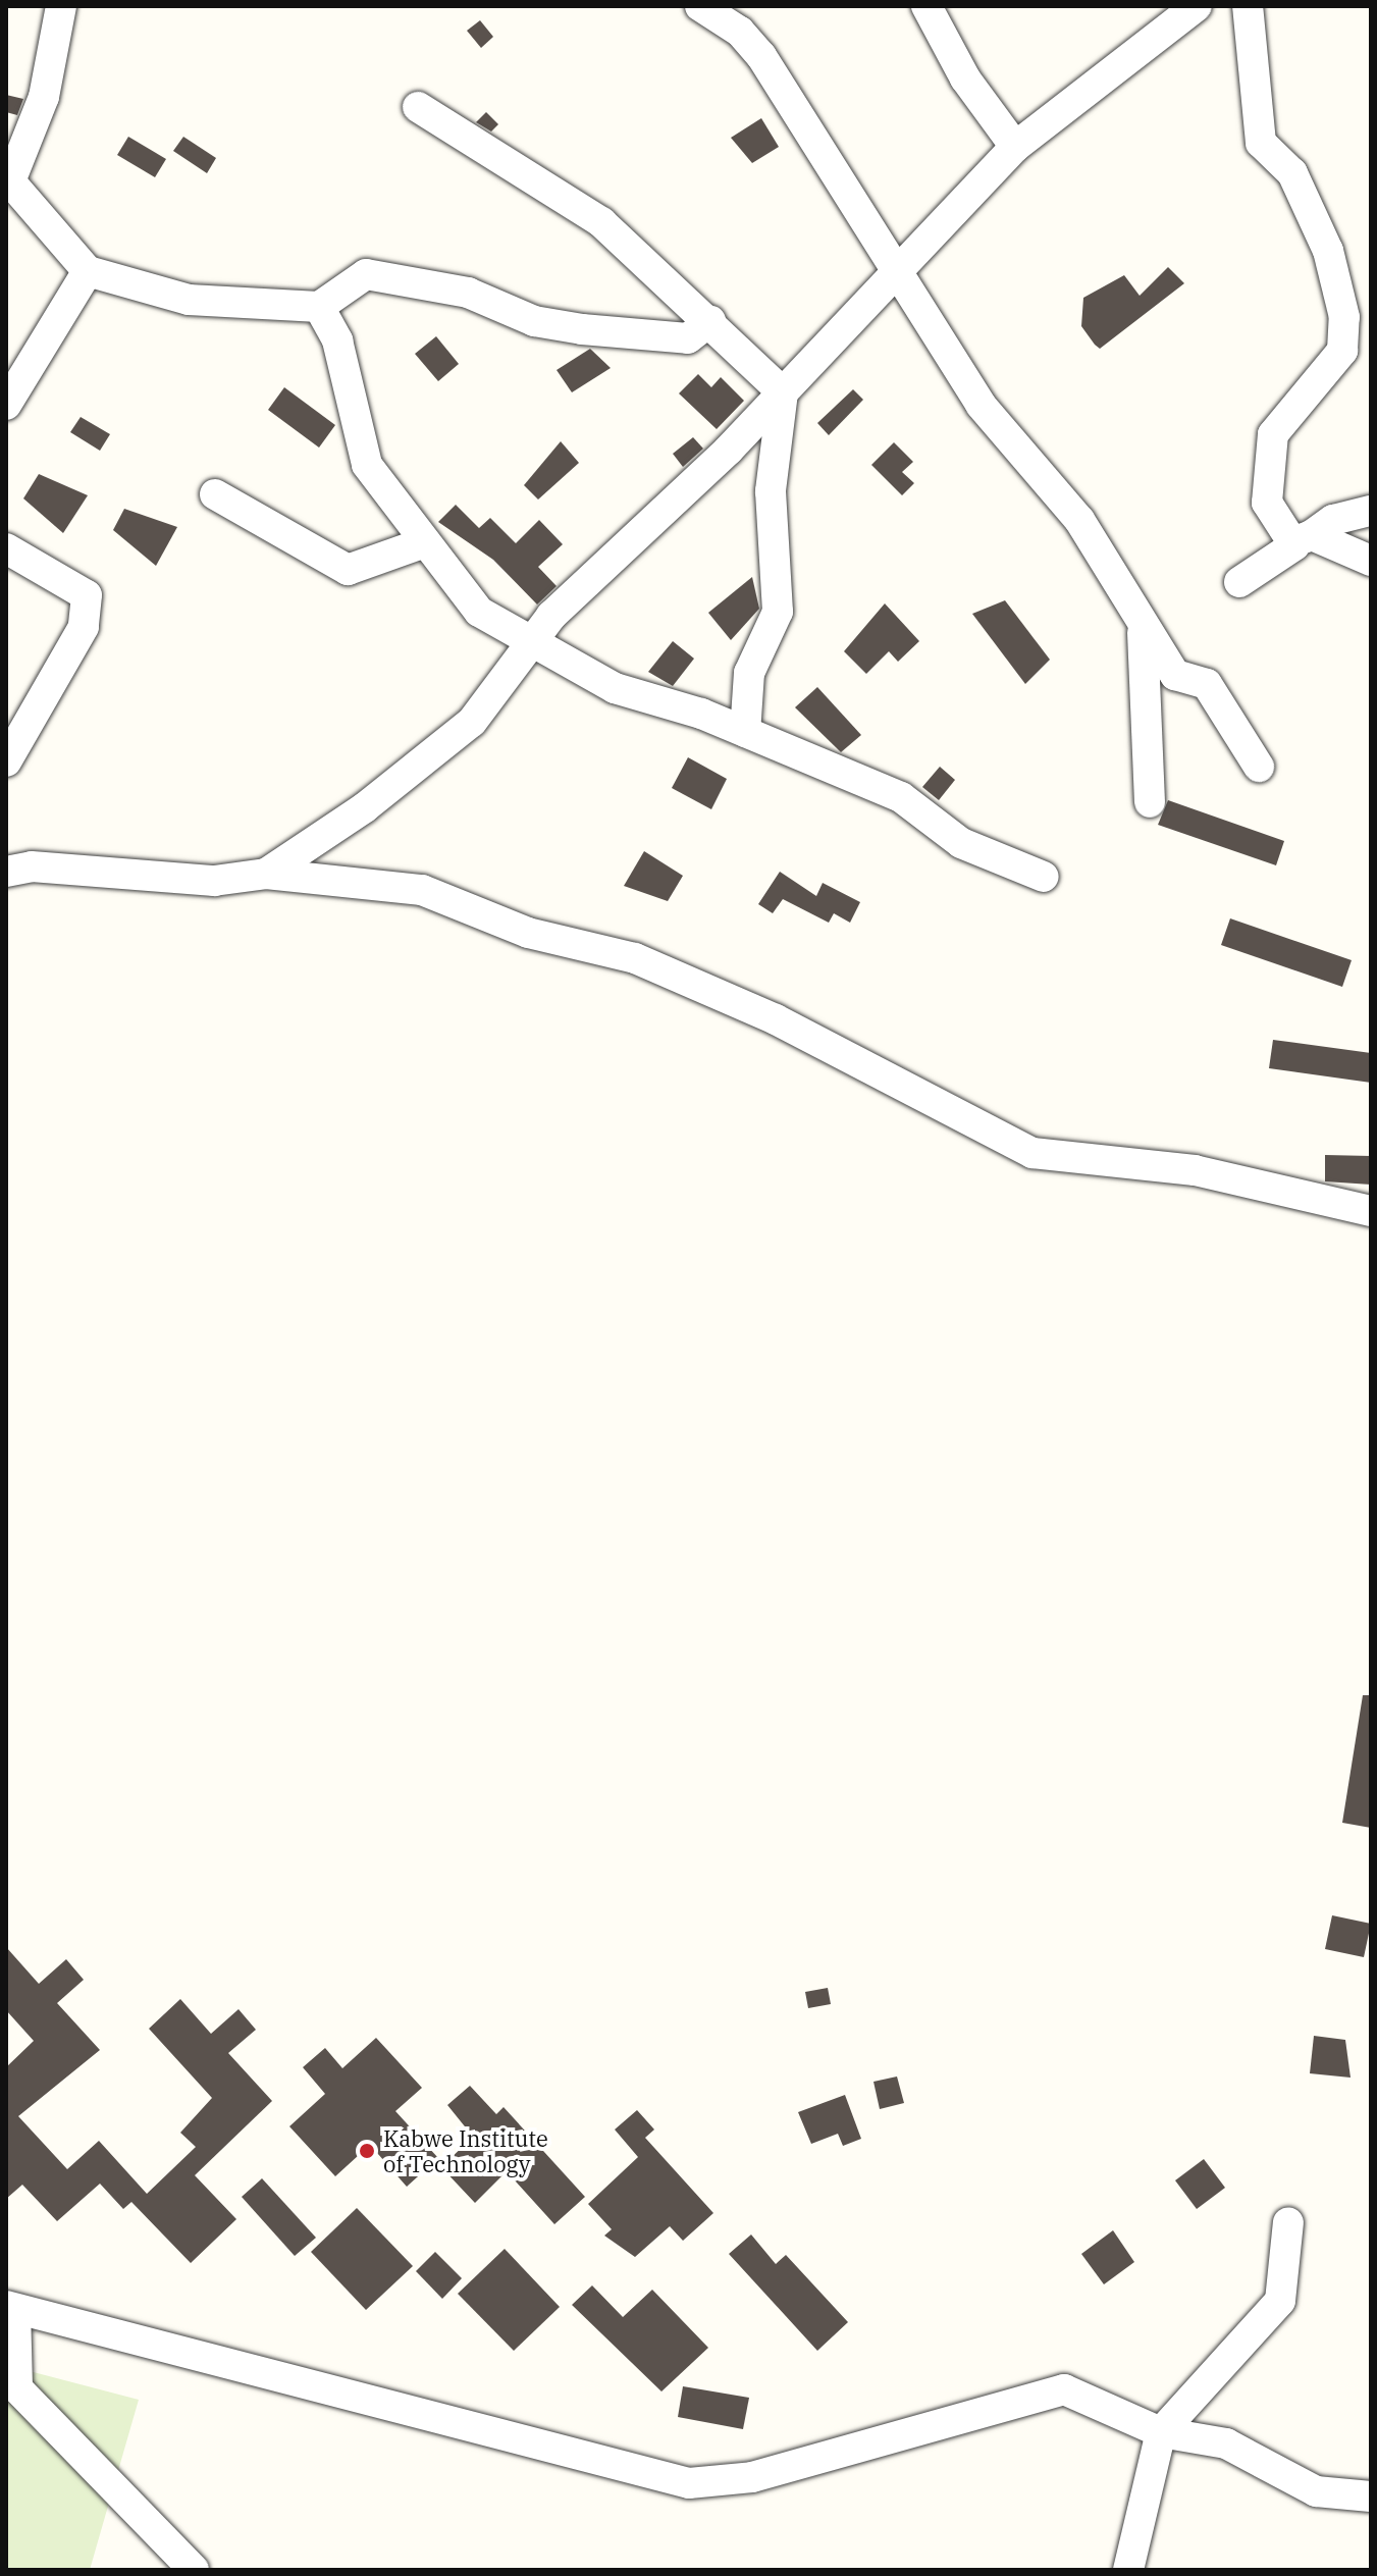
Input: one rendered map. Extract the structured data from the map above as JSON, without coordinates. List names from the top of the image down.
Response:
{
  "places": ["Kabwe Institute of Technology"]
}
